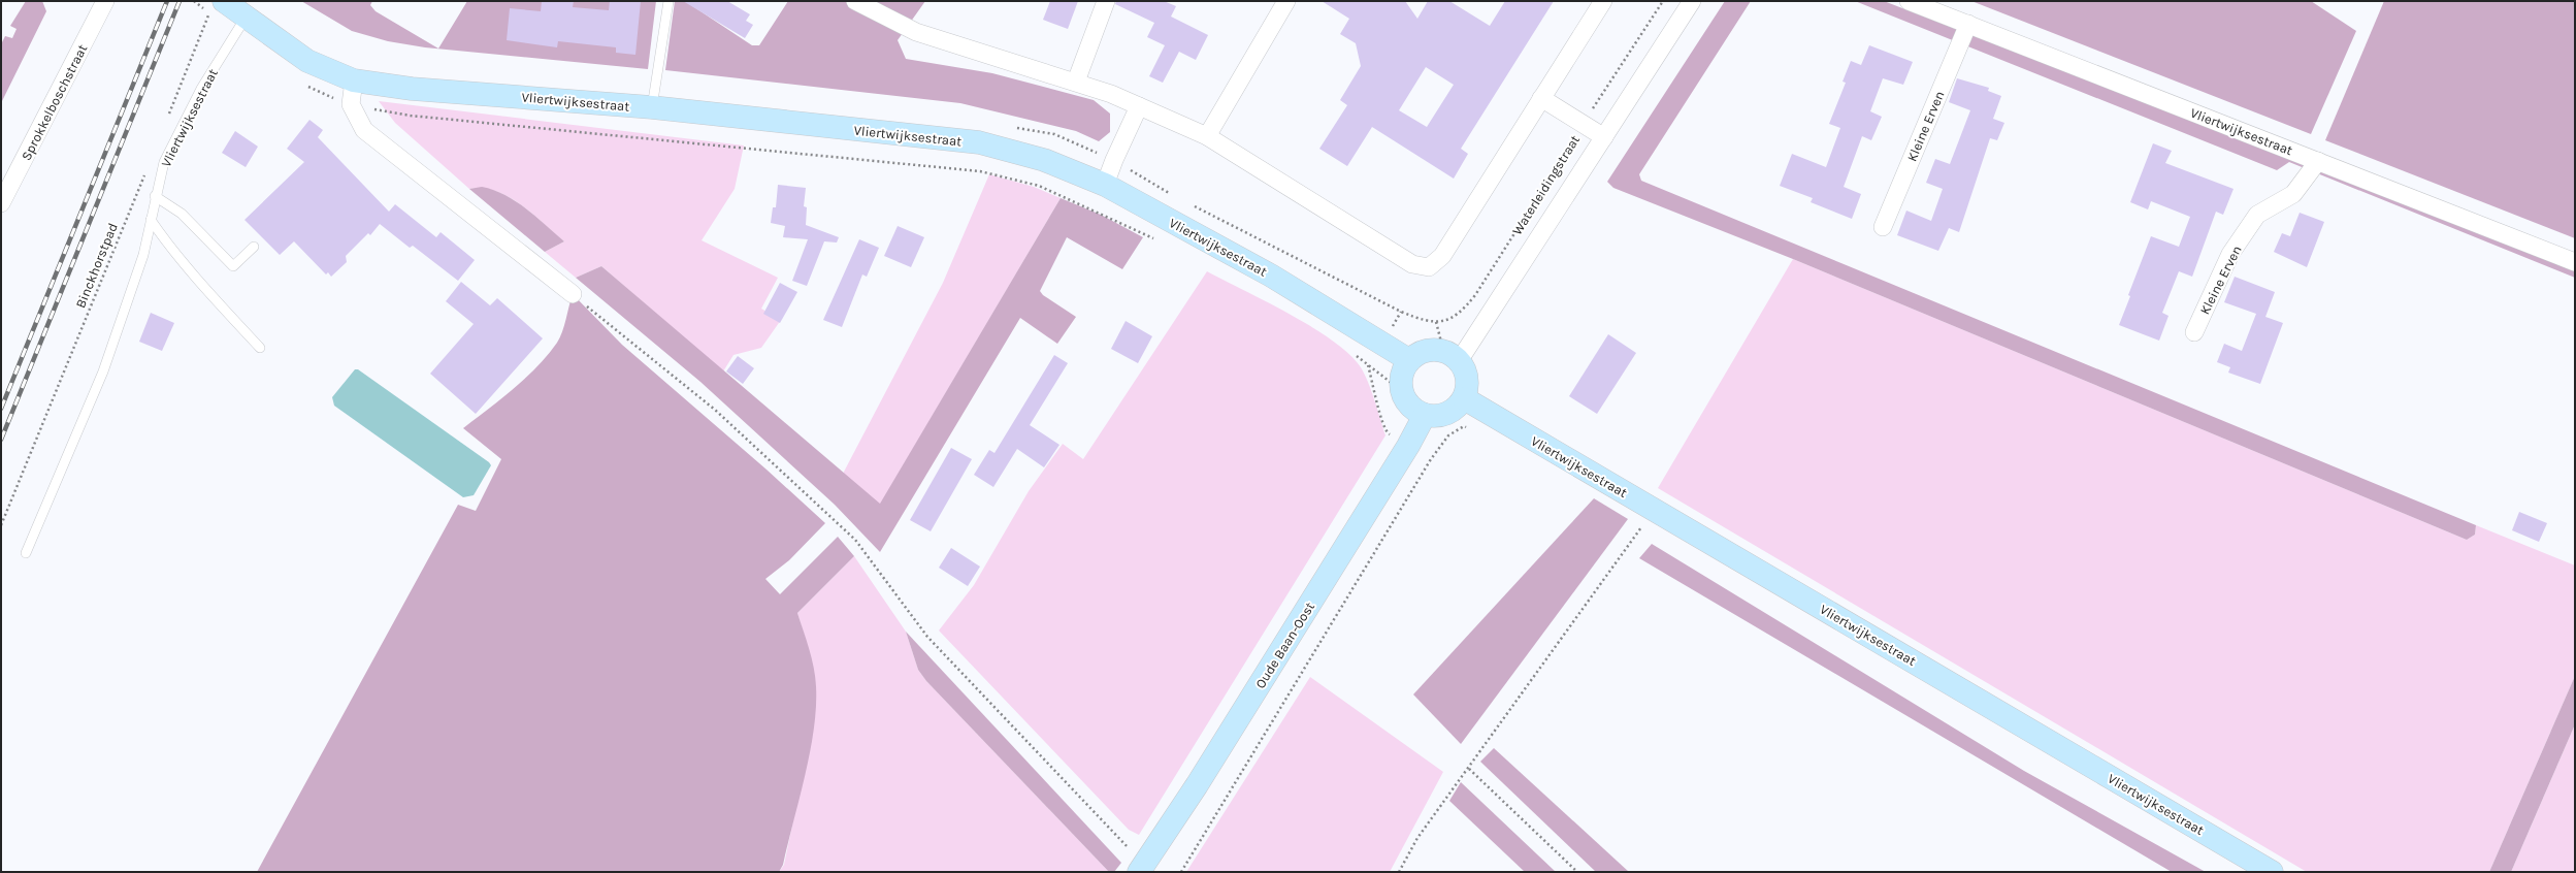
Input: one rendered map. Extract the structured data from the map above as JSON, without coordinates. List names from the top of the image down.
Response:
{
  "streets": {
    "street": [
      "Vliertwijksestraat",
      "Sprokkelboschstraat",
      "Kleine Erven",
      "Waterleidingstraat",
      "Oude Baan-Oost"
    ],
    "path": ["Binckhorstpad"]
  },
  "crossings": [
    ["Vliertwijksestraat", "Kleine Erven"],
    ["Vliertwijksestraat", "Waterleidingstraat"],
    ["Vliertwijksestraat", "Oude Baan-Oost"],
    ["Waterleidingstraat", "Oude Baan-Oost"]
  ]
}
